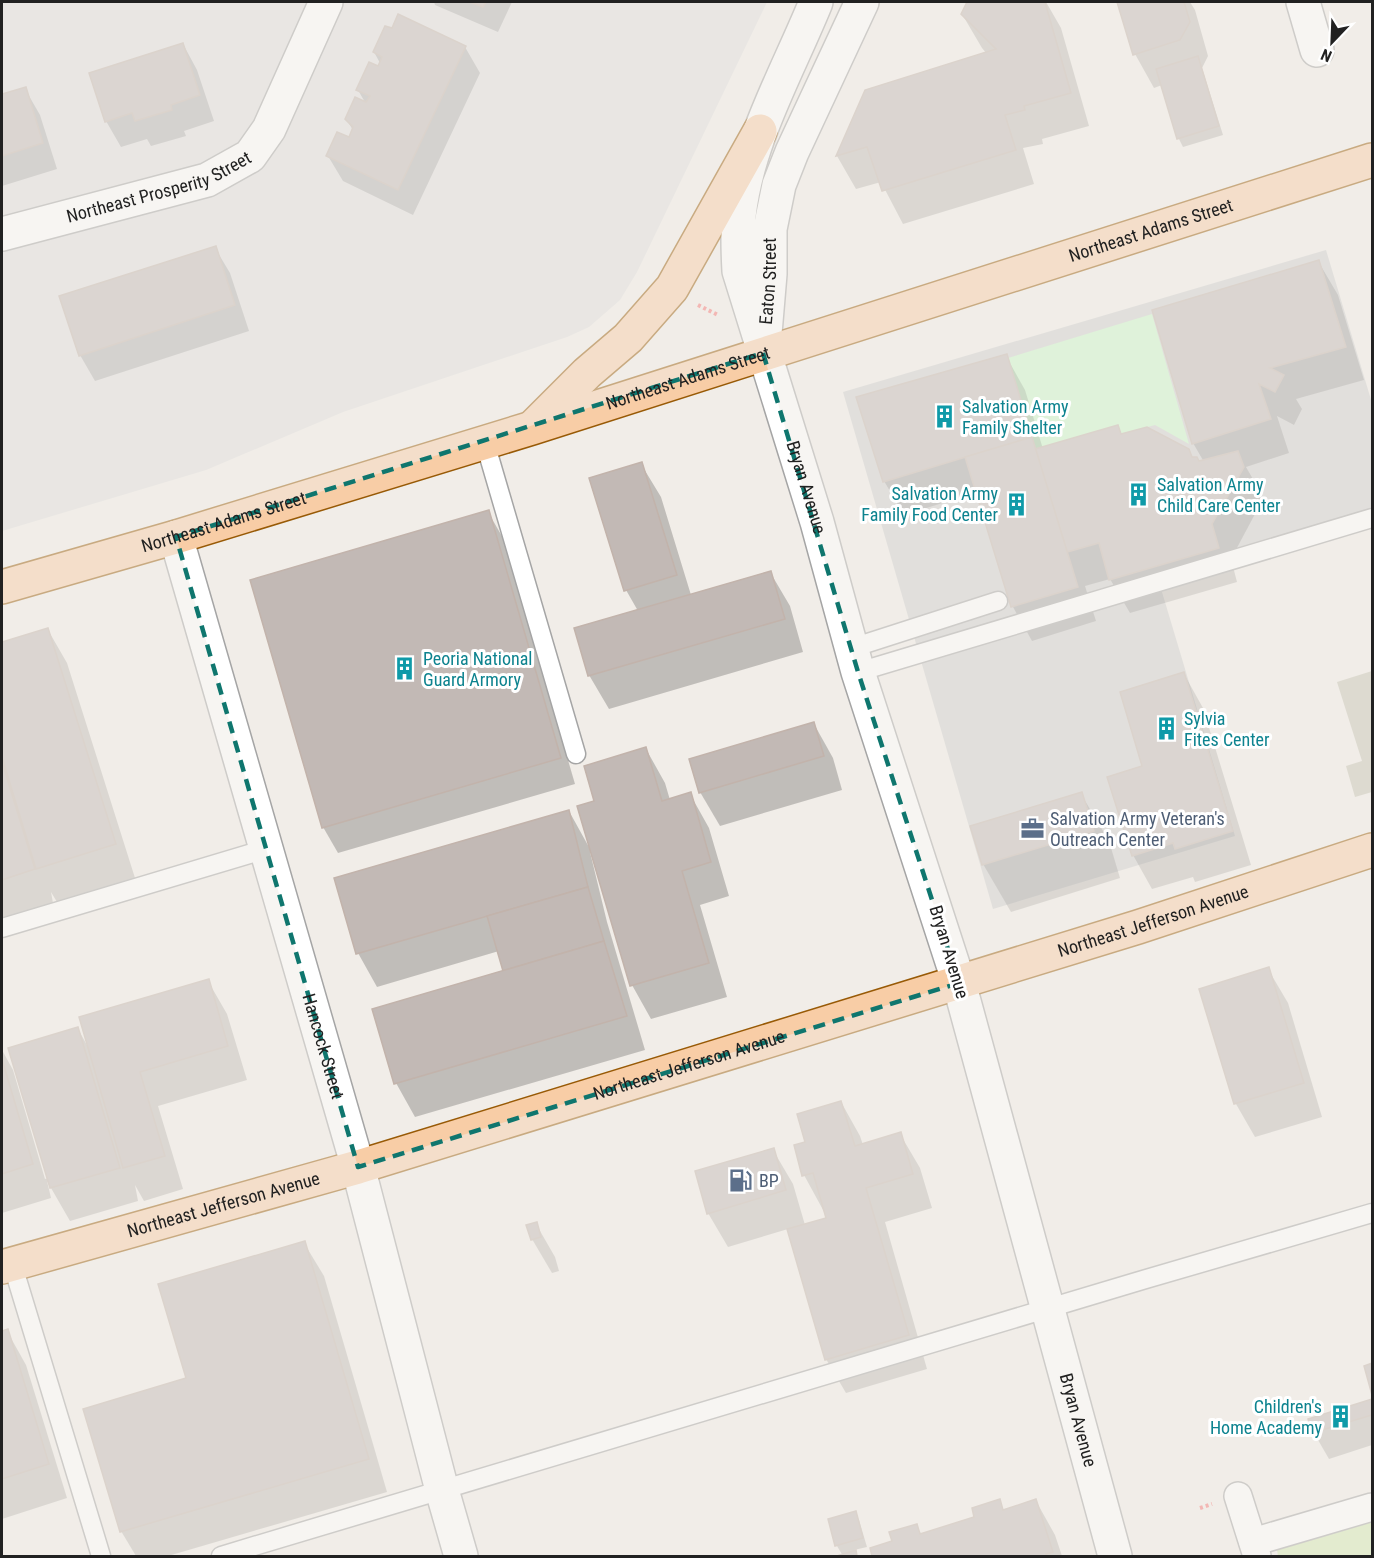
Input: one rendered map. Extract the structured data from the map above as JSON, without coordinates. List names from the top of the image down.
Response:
{
  "streets": {
    "main road": ["Northeast Adams Street", "Northeast Jefferson Avenue"],
    "street": [
      "Northeast Prosperity Street",
      "Eaton Street",
      "Bryan Avenue",
      "Hancock Street"
    ]
  },
  "crossings": [
    ["Northeast Adams Street", "Eaton Street"],
    ["Northeast Adams Street", "Bryan Avenue"],
    ["Northeast Adams Street", "Hancock Street"],
    ["Eaton Street", "Bryan Avenue"],
    ["Bryan Avenue", "Northeast Jefferson Avenue"],
    ["Northeast Jefferson Avenue", "Hancock Street"]
  ],
  "places": {
    "building": [
      "Salvation Army Family Shelter",
      "Salvation Army Child Care Center",
      "Salvation Army Family Food Center",
      "Peoria National Guard Armory",
      "Sylvia Fites Center",
      "Children's Home Academy"
    ],
    "office": ["Salvation Army Veteran's Outreach Center"],
    "fuel station": ["BP"]
  },
  "north": "bottom left"
}
